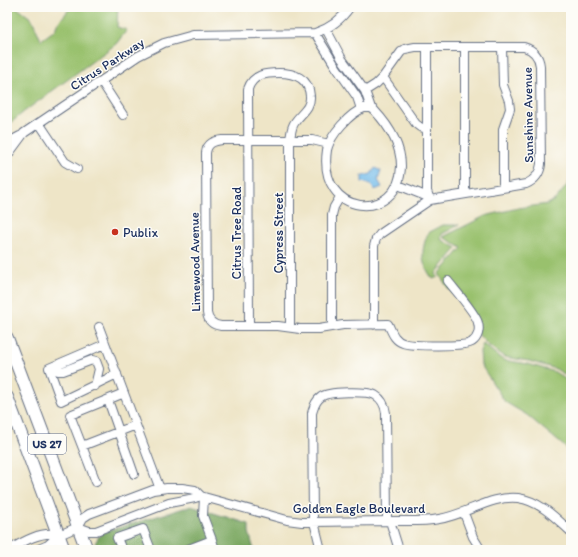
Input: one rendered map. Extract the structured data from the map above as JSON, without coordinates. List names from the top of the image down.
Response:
{
  "streets": {
    "highway": ["US 27"],
    "street": [
      "Citrus Parkway",
      "Sunshine Avenue",
      "Citrus Tree Road",
      "Cypress Street",
      "Limewood Avenue",
      "Golden Eagle Boulevard"
    ]
  },
  "crossings": [
    ["Sunshine Avenue", "Limewood Avenue"],
    ["Citrus Tree Road", "Cypress Street"],
    ["Citrus Tree Road", "Limewood Avenue"],
    ["Cypress Street", "Limewood Avenue"],
    ["US 27", "Golden Eagle Boulevard"]
  ],
  "places": ["Publix"]
}
